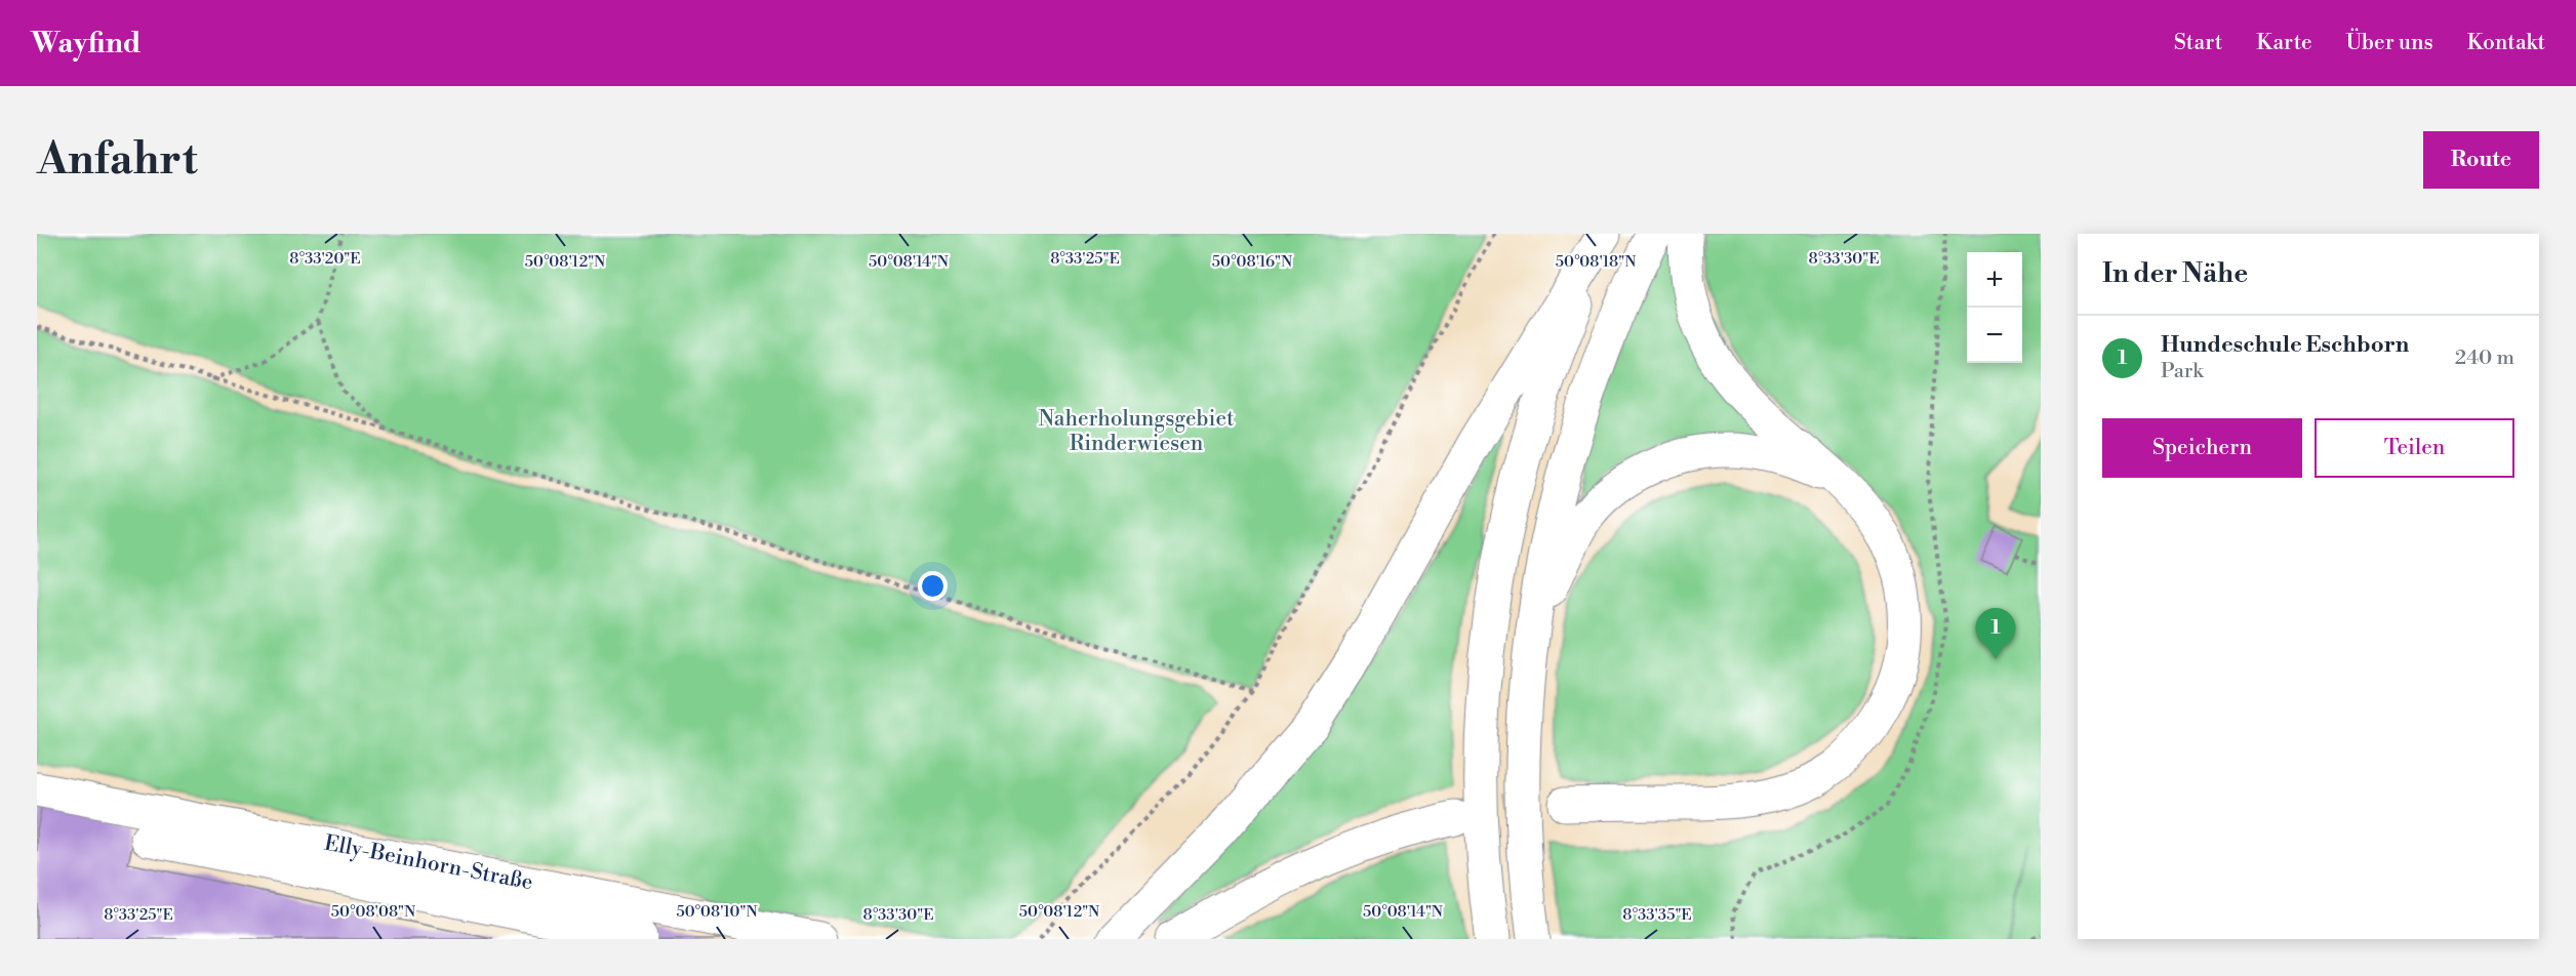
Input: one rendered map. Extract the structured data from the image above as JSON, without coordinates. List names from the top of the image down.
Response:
{
  "streets": {
    "main road": ["Elly-Beinhorn-Straße"]
  },
  "parks": ["Naherholungsgebiet Rinderwiesen"],
  "page": {
    "header": "Wayfind",
    "nav": [
      "Start",
      "Karte",
      "Über uns",
      "Kontakt"
    ],
    "buttons": [
      "Route",
      ["Speichern", "Teilen"]
    ],
    "title": "Anfahrt",
    "heading": "In der Nähe",
    "map_buttons": ["+", "−"],
    "list": [
      {
        "mark": "1",
        "name": "Hundeschule Eschborn",
        "note": "Park",
        "value": "240 m"
      }
    ],
    "pins": "1"
  },
  "coordinates": [
    "8°33'20\"E",
    "8°33'25\"E",
    "8°33'30\"E",
    "50°08'12\"N",
    "50°08'14\"N",
    "50°08'16\"N",
    "50°08'18\"N",
    "50°08'08\"N",
    "50°08'10\"N",
    "8°33'35\"E"
  ]
}
